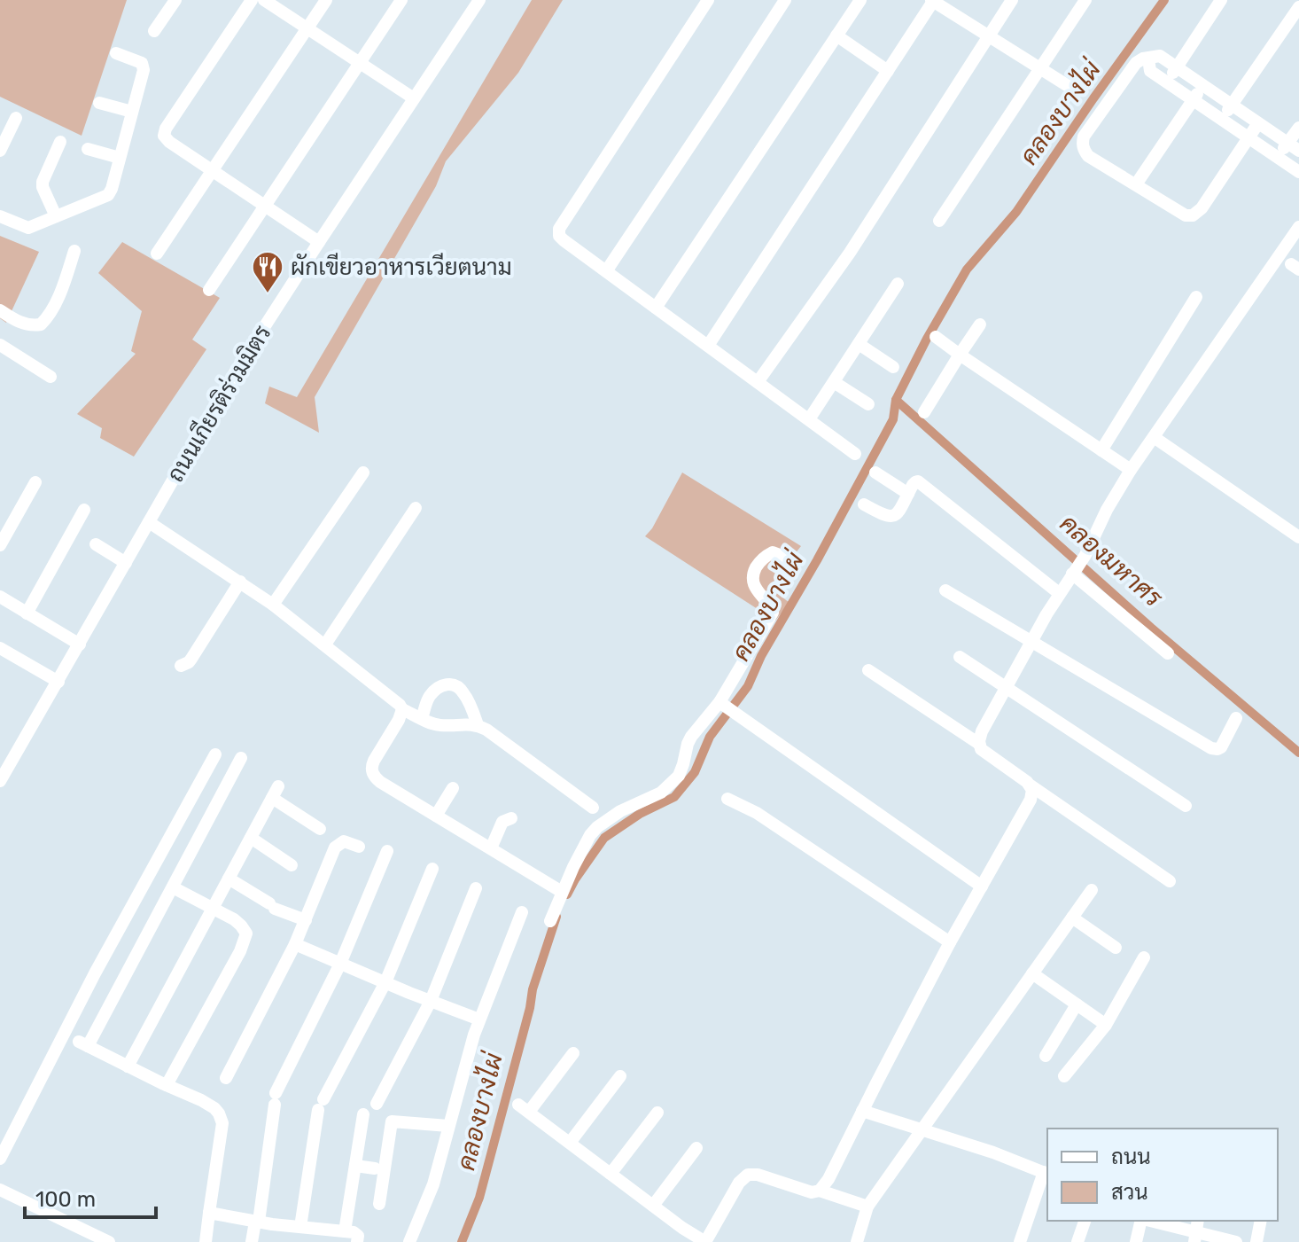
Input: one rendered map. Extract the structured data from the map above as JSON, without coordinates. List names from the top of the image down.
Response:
{
  "streets": {
    "street": ["ถนนเกียรติร่วมมิตร"]
  },
  "water": ["คลองบางไผ่", "คลองมหาศร"],
  "places": {
    "restaurant": ["ผักเขียวอาหารเวียตนาม"]
  },
  "legend": ["ถนน", "สวน"],
  "scale_bar": "100 m"
}
